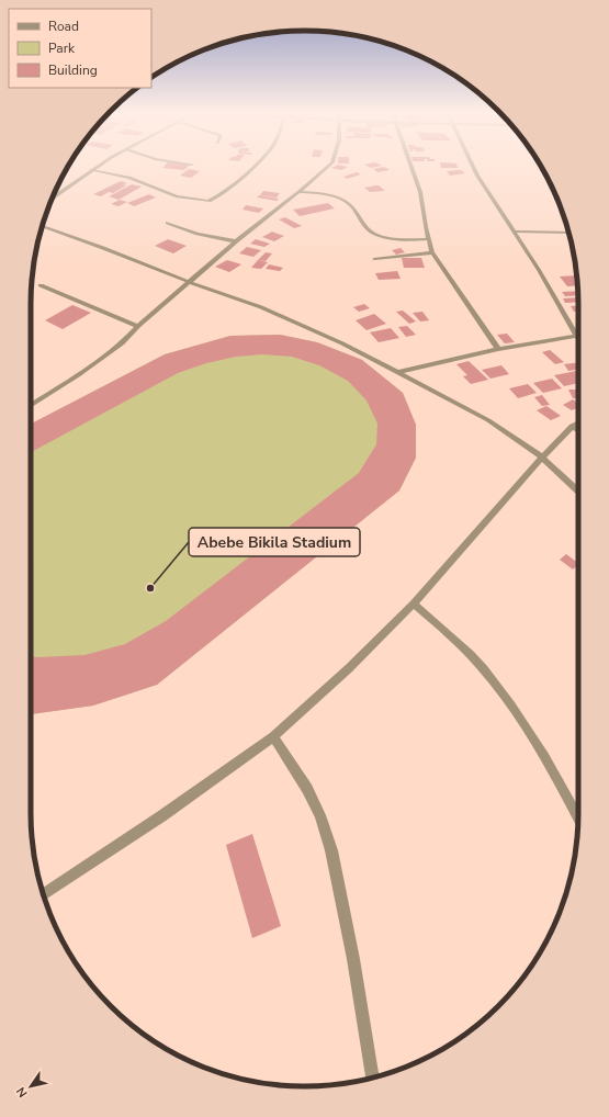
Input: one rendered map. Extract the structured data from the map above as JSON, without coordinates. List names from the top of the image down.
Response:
{
  "places": ["Abebe Bikila Stadium"],
  "legend": ["Road", "Park", "Building"],
  "north": "bottom left"
}
